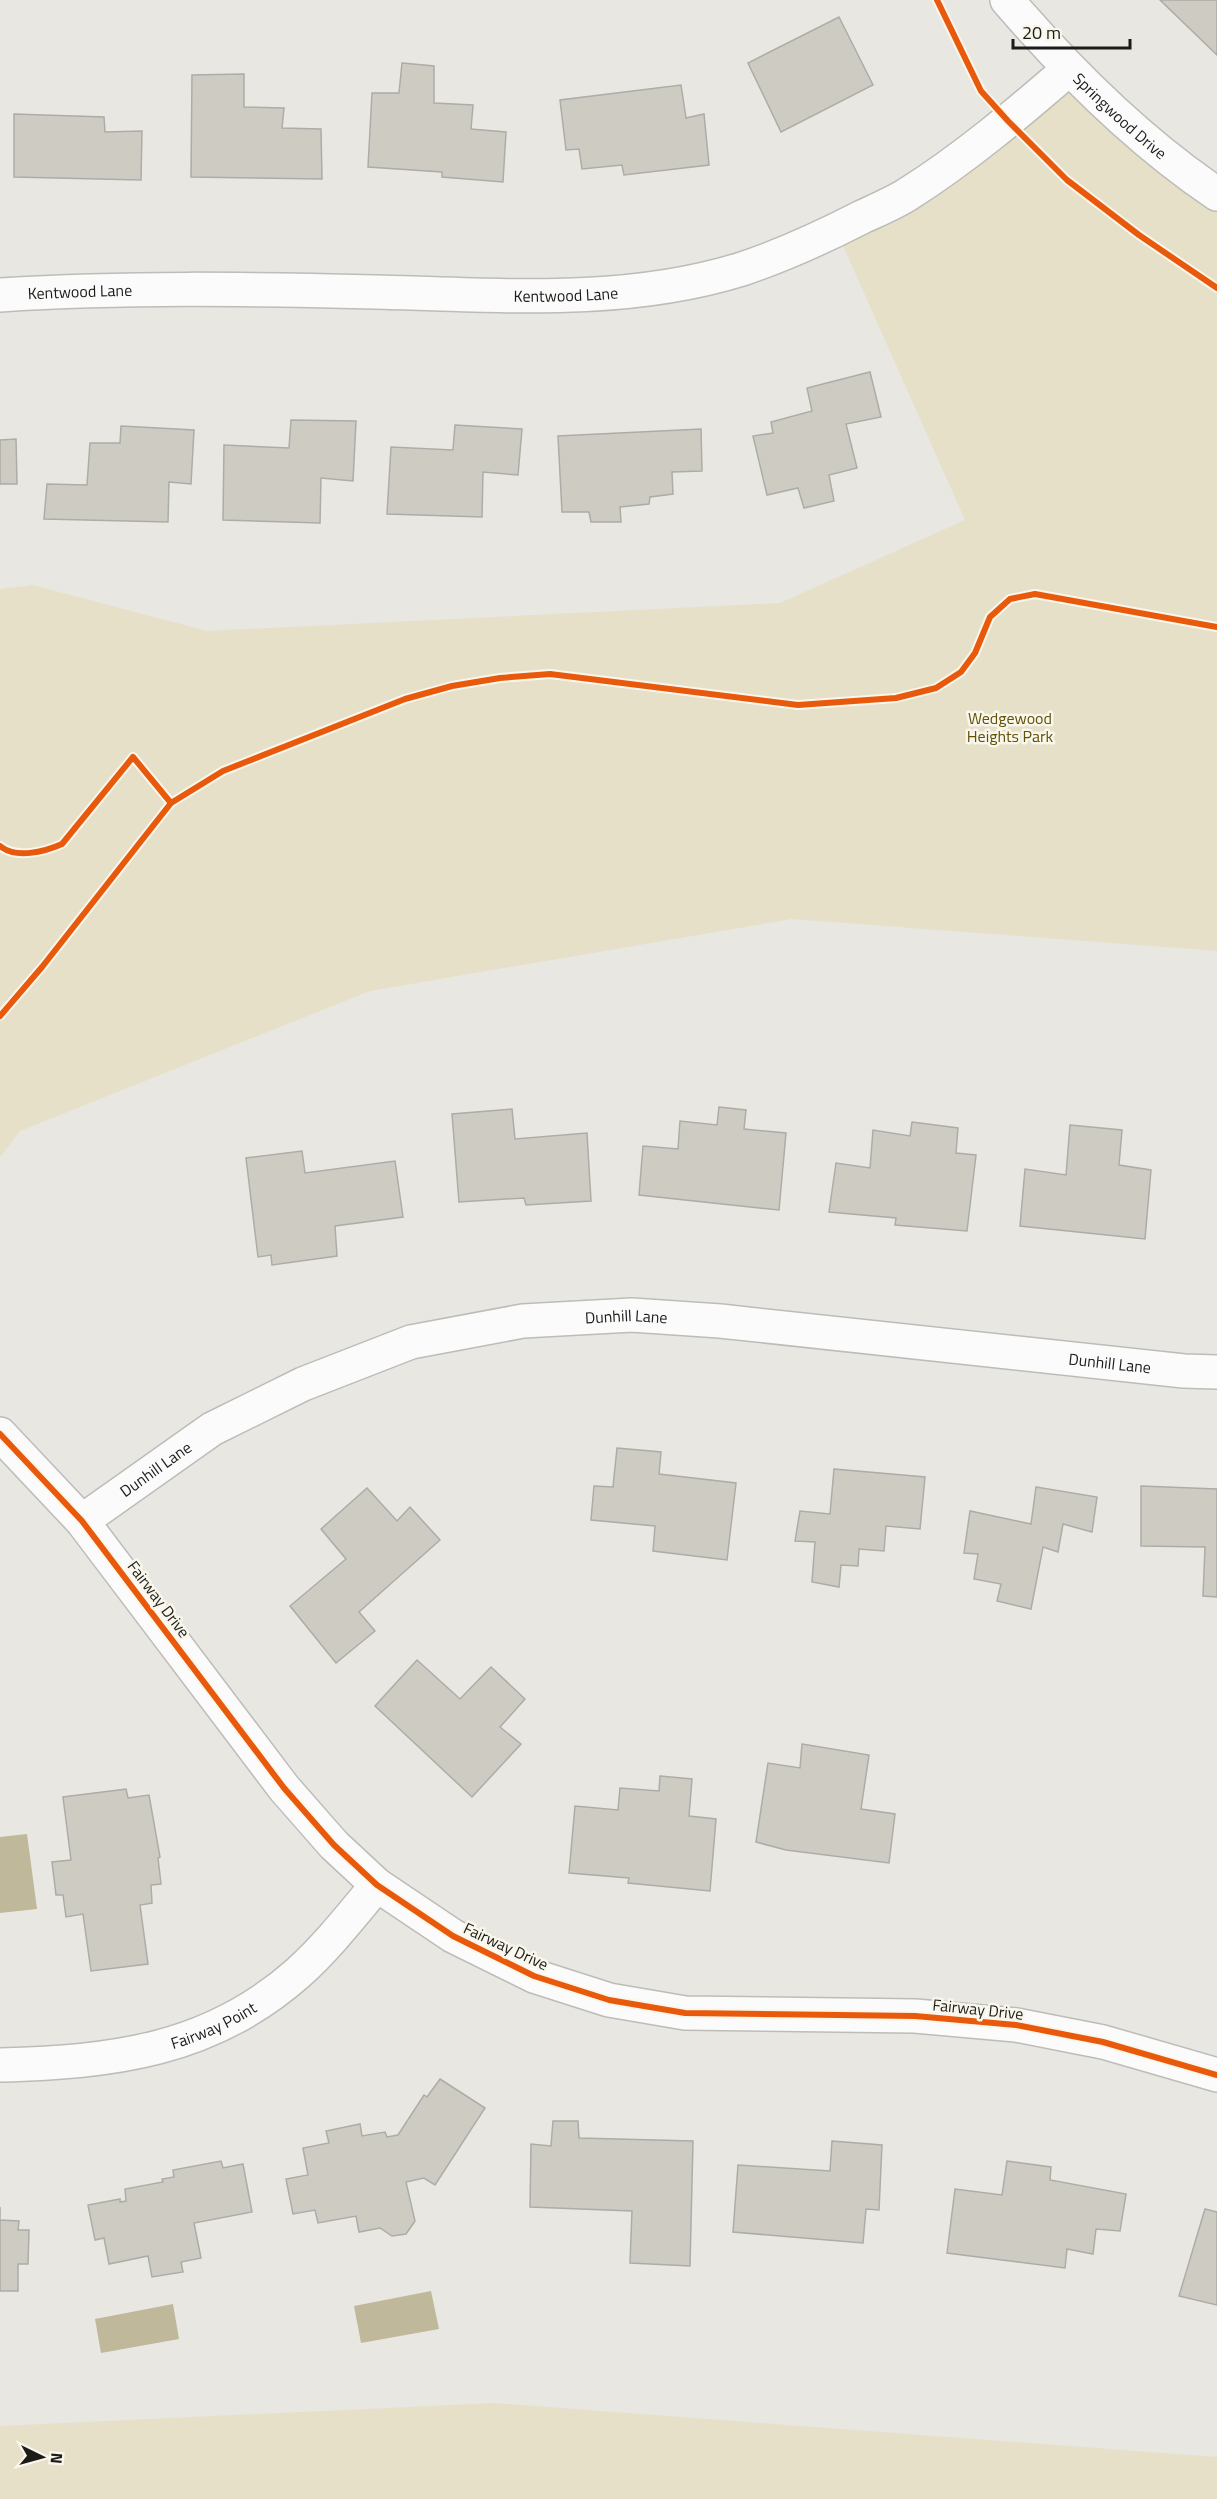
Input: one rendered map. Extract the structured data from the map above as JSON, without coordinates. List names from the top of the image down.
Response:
{
  "streets": {
    "street": [
      "Springwood Drive",
      "Kentwood Lane",
      "Dunhill Lane",
      "Fairway Drive",
      "Fairway Point"
    ]
  },
  "crossings": [
    ["Springwood Drive", "Kentwood Lane"],
    ["Dunhill Lane", "Fairway Drive"],
    ["Fairway Drive", "Fairway Point"]
  ],
  "parks": ["Wedgewood Heights Park"],
  "scale_bar": "20 m",
  "north": "right"
}
